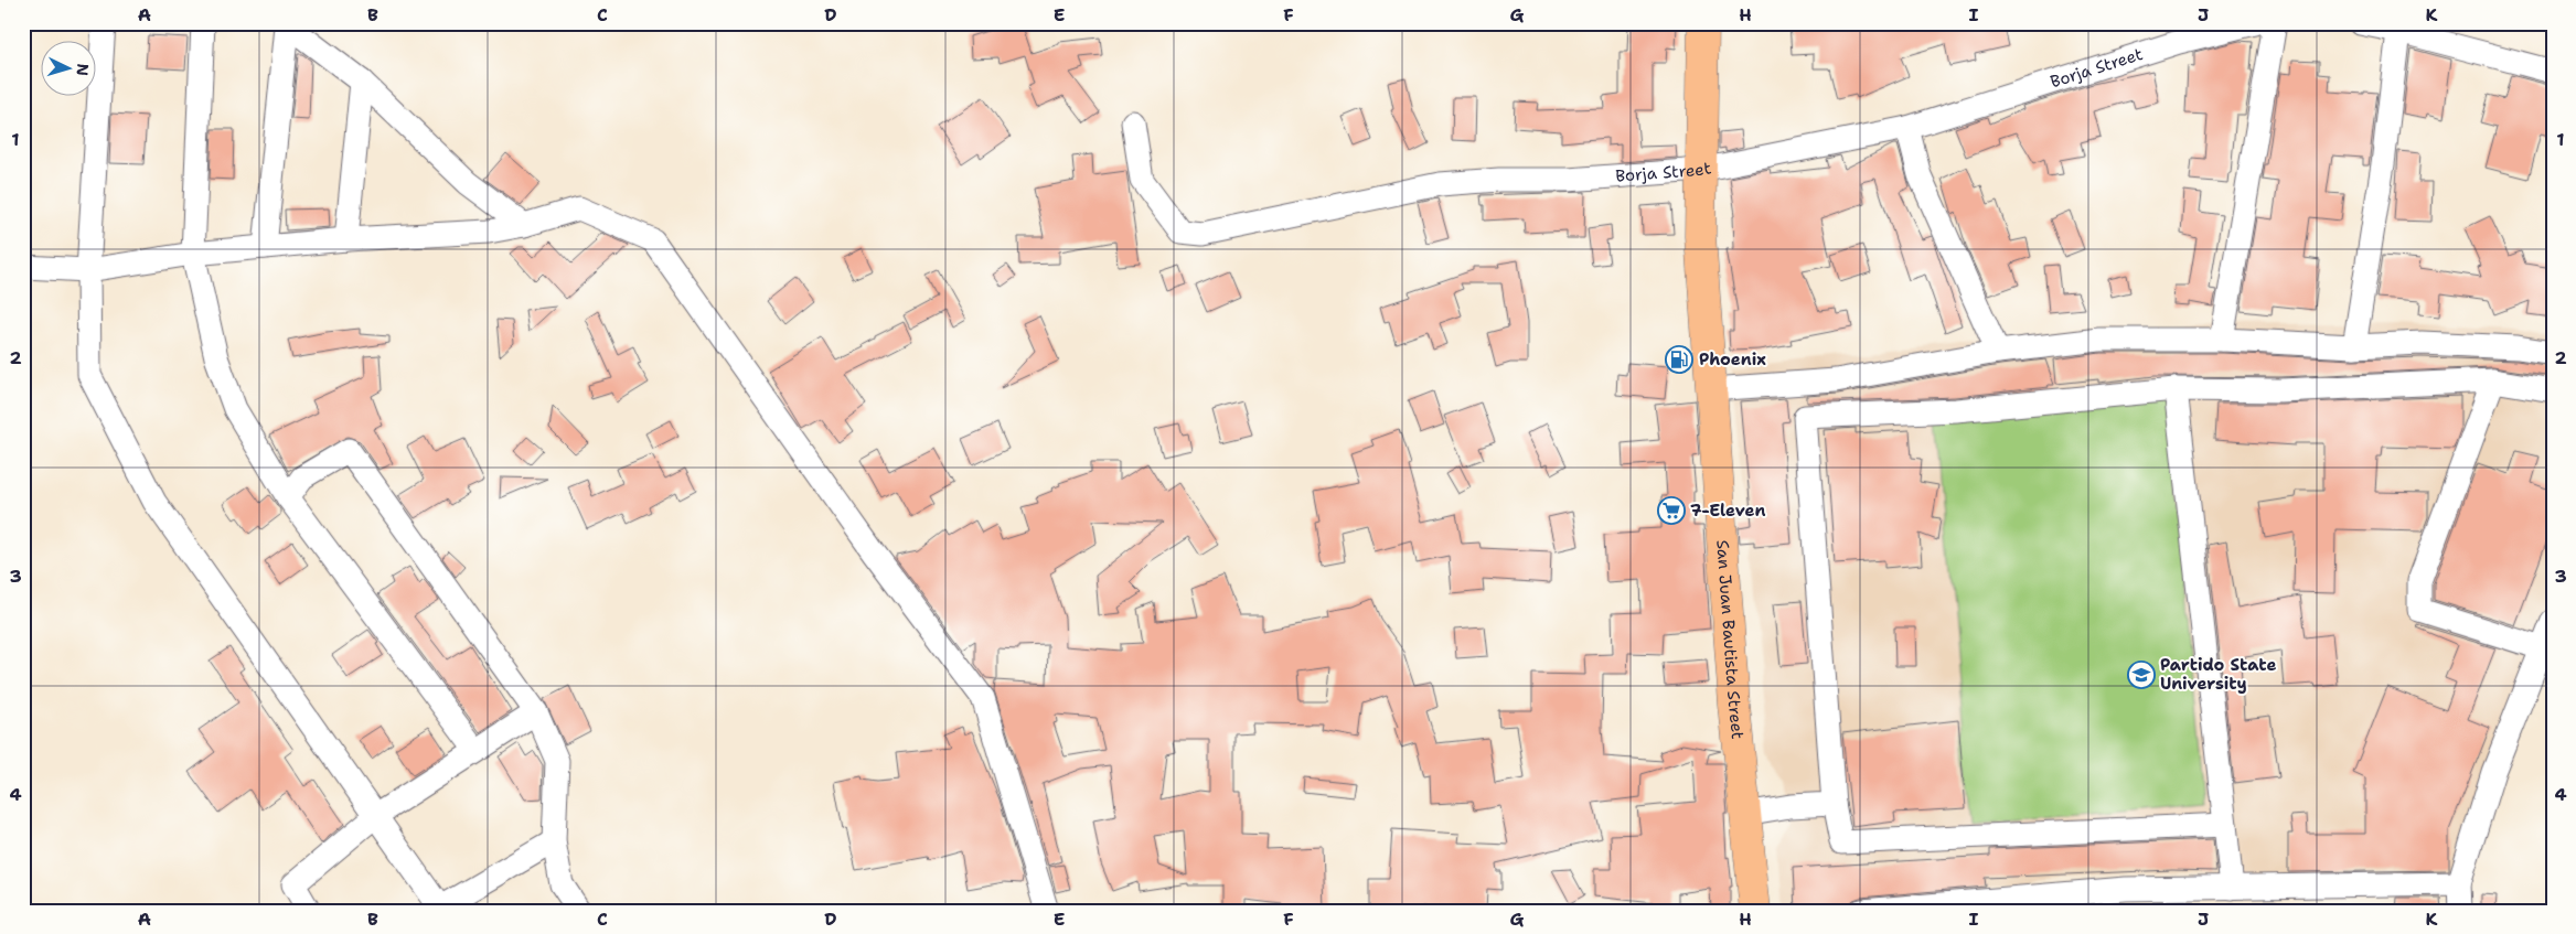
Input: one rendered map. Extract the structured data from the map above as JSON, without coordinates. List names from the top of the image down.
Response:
{
  "streets": {
    "main road": ["San Juan Bautista Street"],
    "street": ["Borja Street"]
  },
  "crossings": [
    ["Borja Street", "San Juan Bautista Street"]
  ],
  "places": {
    "fuel station": ["Phoenix"],
    "supermarket": ["7-Eleven"],
    "school or university": ["Partido State University"]
  },
  "north": "right",
  "grid": {
    "columns": [
      "A",
      "B",
      "C",
      "D",
      "E",
      "F",
      "G",
      "H",
      "I",
      "J",
      "K"
    ],
    "rows": [
      "1",
      "2",
      "3",
      "4"
    ]
  }
}
